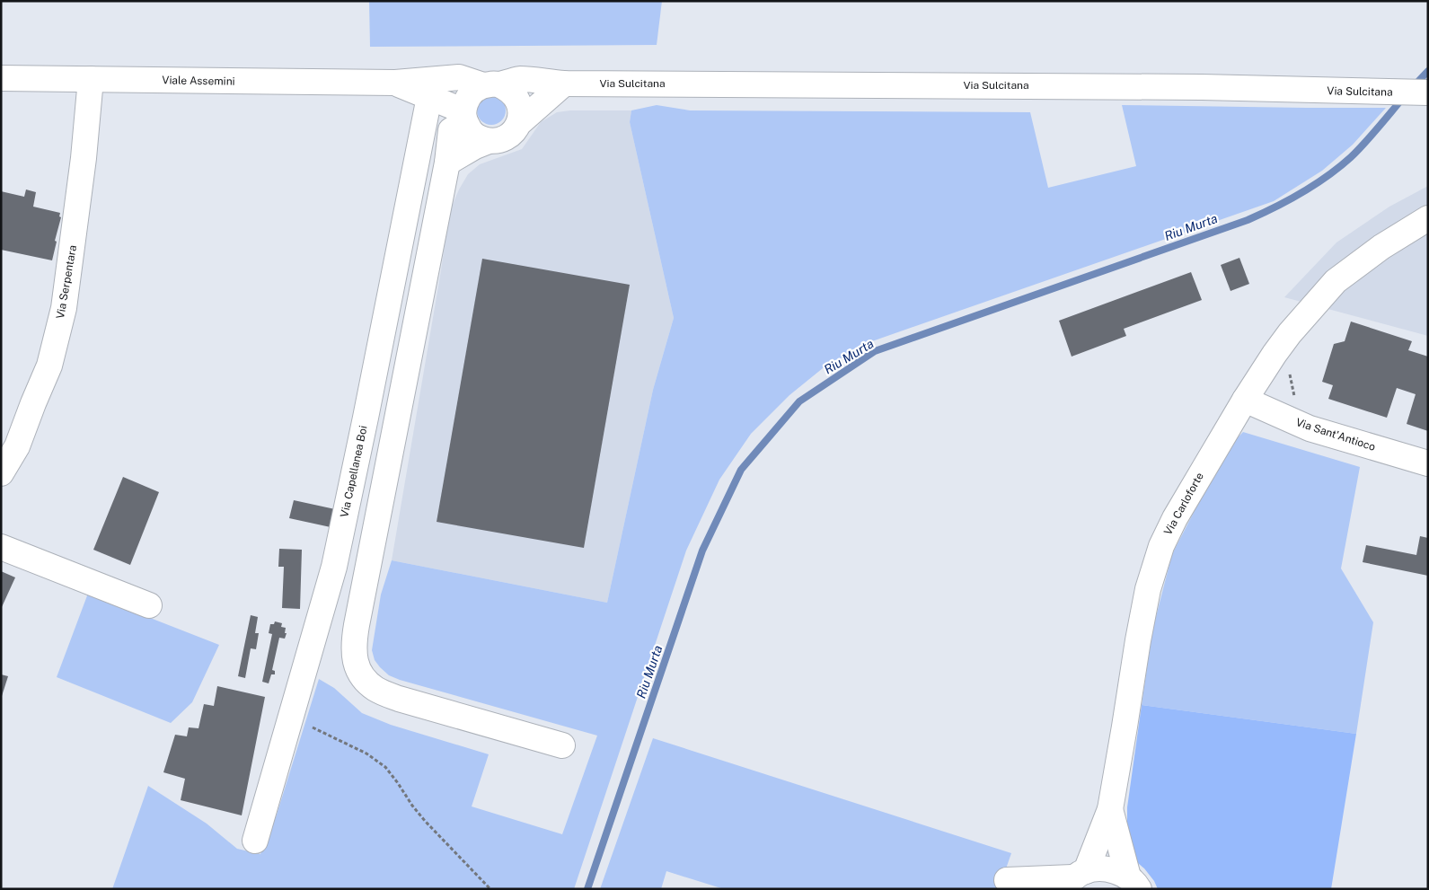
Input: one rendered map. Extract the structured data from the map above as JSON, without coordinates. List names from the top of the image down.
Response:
{
  "streets": {
    "street": [
      "Viale Assemini",
      "Via Sulcitana",
      "Via Serpentara",
      "Via Sant'Antioco",
      "Via Capellanea Boi",
      "Via Carloforte"
    ]
  },
  "crossings": [
    ["Viale Assemini", "Via Serpentara"],
    ["Via Sant'Antioco", "Via Carloforte"]
  ],
  "water": ["Riu Murta"]
}
